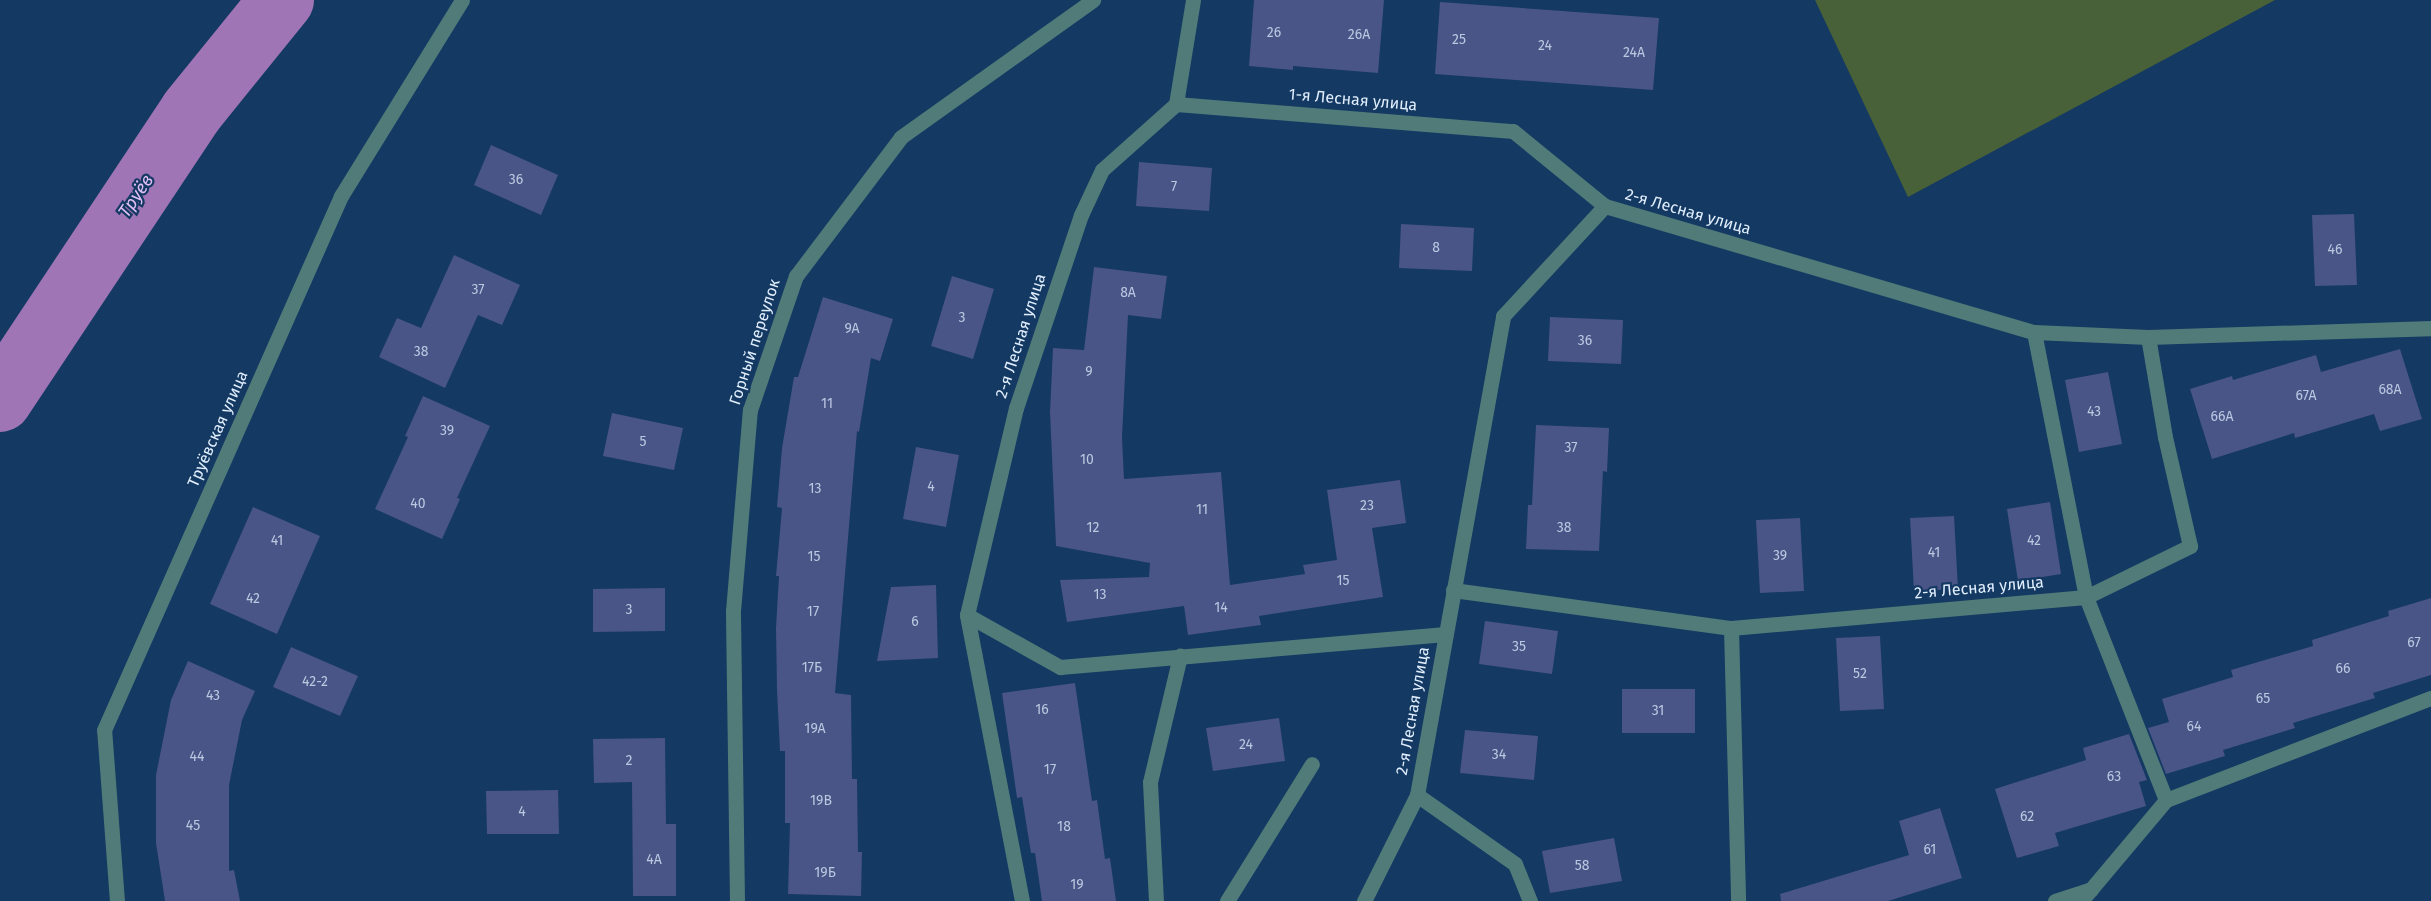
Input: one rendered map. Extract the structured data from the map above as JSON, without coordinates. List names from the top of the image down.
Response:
{
  "streets": {
    "street": [
      "1-я Лесная улица",
      "2-я Лесная улица",
      "Горный переулок",
      "Труёвская улица"
    ]
  },
  "crossings": [
    ["1-я Лесная улица", "2-я Лесная улица"]
  ],
  "water": ["Труёв"],
  "house_numbers": [
    "26",
    "26А",
    "25",
    "24",
    "24А",
    "36",
    "7",
    "8",
    "46",
    "37",
    "8А",
    "3",
    "9А",
    "36",
    "38",
    "9",
    "68А",
    "67А",
    "11",
    "43",
    "66А",
    "39",
    "5",
    "37",
    "10",
    "4",
    "13",
    "40",
    "23",
    "11",
    "12",
    "38",
    "41",
    "42",
    "41",
    "39",
    "15",
    "15",
    "13",
    "42",
    "14",
    "3",
    "17",
    "6",
    "67",
    "35",
    "17Б",
    "66",
    "52",
    "42-2",
    "43",
    "65",
    "16",
    "31",
    "64",
    "19А",
    "24",
    "34",
    "44",
    "2",
    "17",
    "63",
    "19В",
    "4",
    "62",
    "45",
    "18",
    "61",
    "4А",
    "58",
    "19Б",
    "19"
  ]
}
